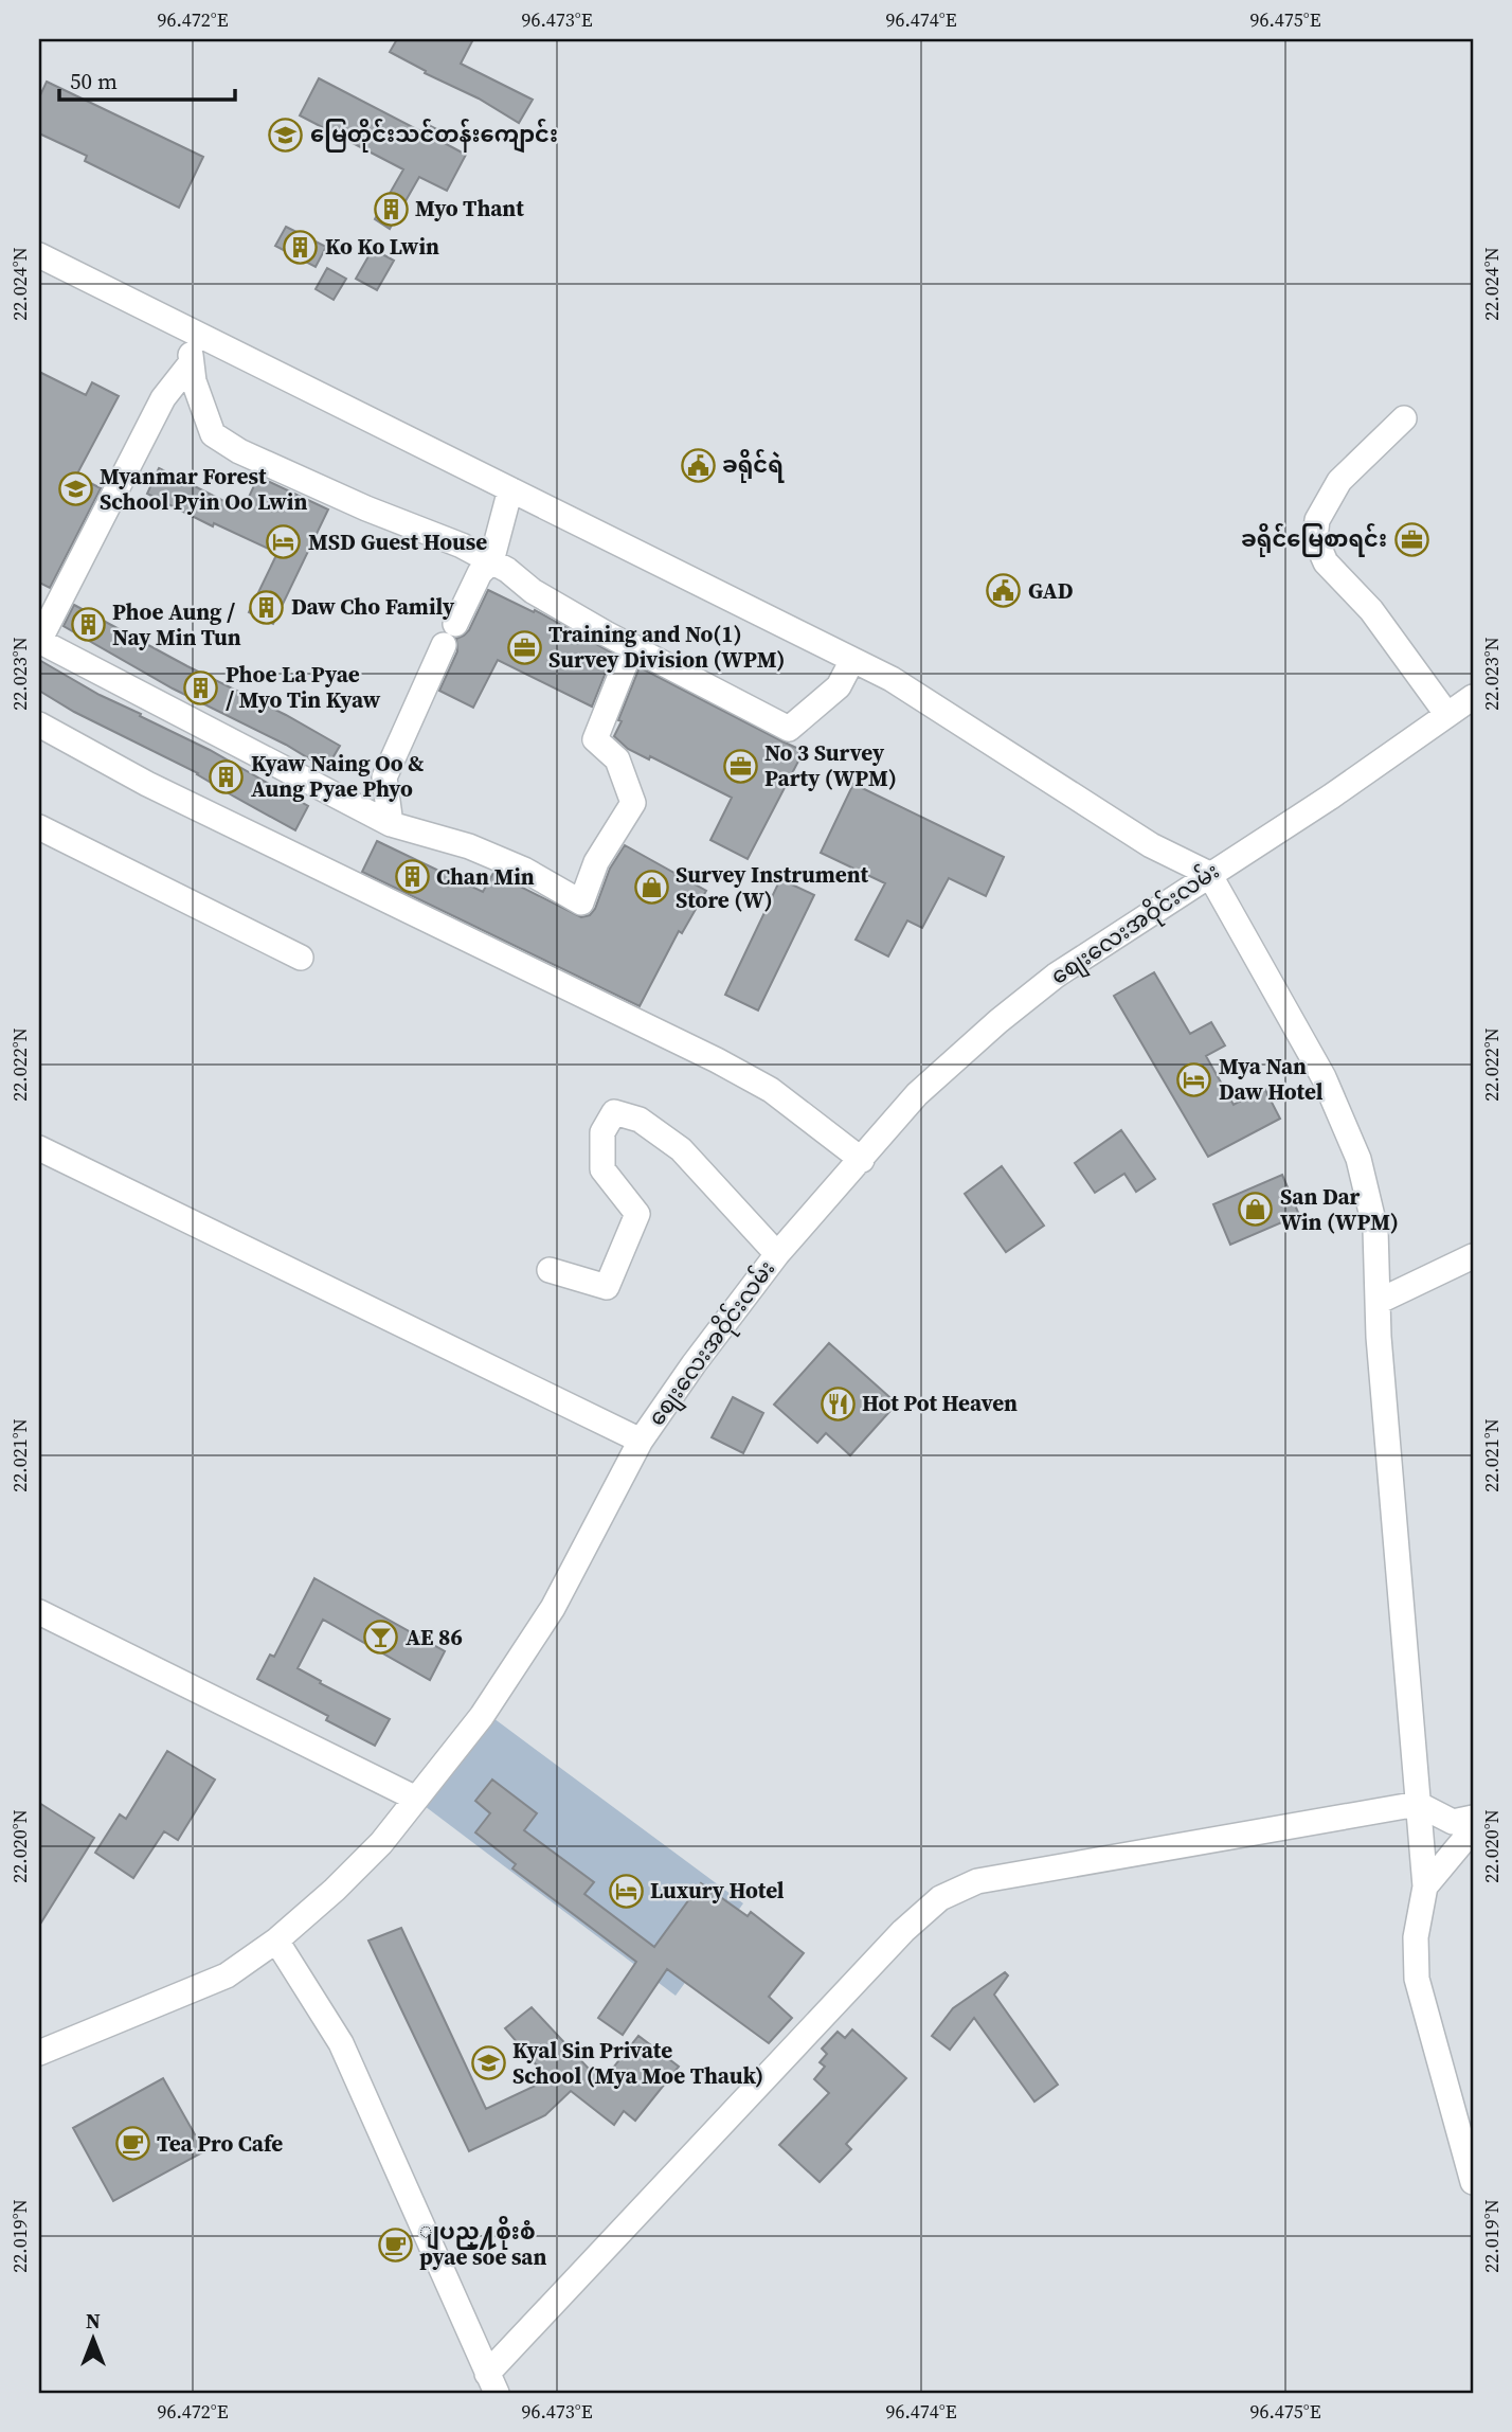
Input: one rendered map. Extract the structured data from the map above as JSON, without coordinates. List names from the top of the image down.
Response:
{
  "streets": {
    "street": ["စျေးလေးအဝိုင်းလမ်း"]
  },
  "places": {
    "school or university": ["မြေတိုင်းသင်တန်းကျောင်း", "Myanmar Forest School Pyin Oo Lwin", "Kyal Sin Private School (Mya Moe Thauk)"],
    "building": [
      "Myo Thant",
      "Ko Ko Lwin",
      "Daw Cho Family",
      "Phoe Aung / Nay Min Tun",
      "Phoe La Pyae / Myo Tin Kyaw",
      "Kyaw Naing Oo & Aung Pyae Phyo",
      "Chan Min"
    ],
    "public building": ["ခရိုင်ရဲ", "GAD"],
    "office": ["ခရိုင်မြေစာရင်း", "Training and No(1) Survey Division (WPM)", "No 3 Survey Party (WPM)"],
    "hotel": ["MSD Guest House", "Mya Nan Daw Hotel", "Luxury Hotel"],
    "shop": ["Survey Instrument Store (W)", "San Dar Win (WPM)"],
    "restaurant": ["Hot Pot Heaven"],
    "bar": ["AE 86"],
    "cafe": ["Tea Pro Cafe", "ျပည္႔စိုးစံ pyae soe san"]
  },
  "scale_bar": "50 m",
  "north": "top",
  "coordinates": [
    "96.472°E",
    "96.473°E",
    "96.474°E",
    "96.475°E",
    "22.024°N",
    "22.023°N",
    "22.022°N",
    "22.021°N",
    "22.020°N",
    "22.019°N"
  ]
}
